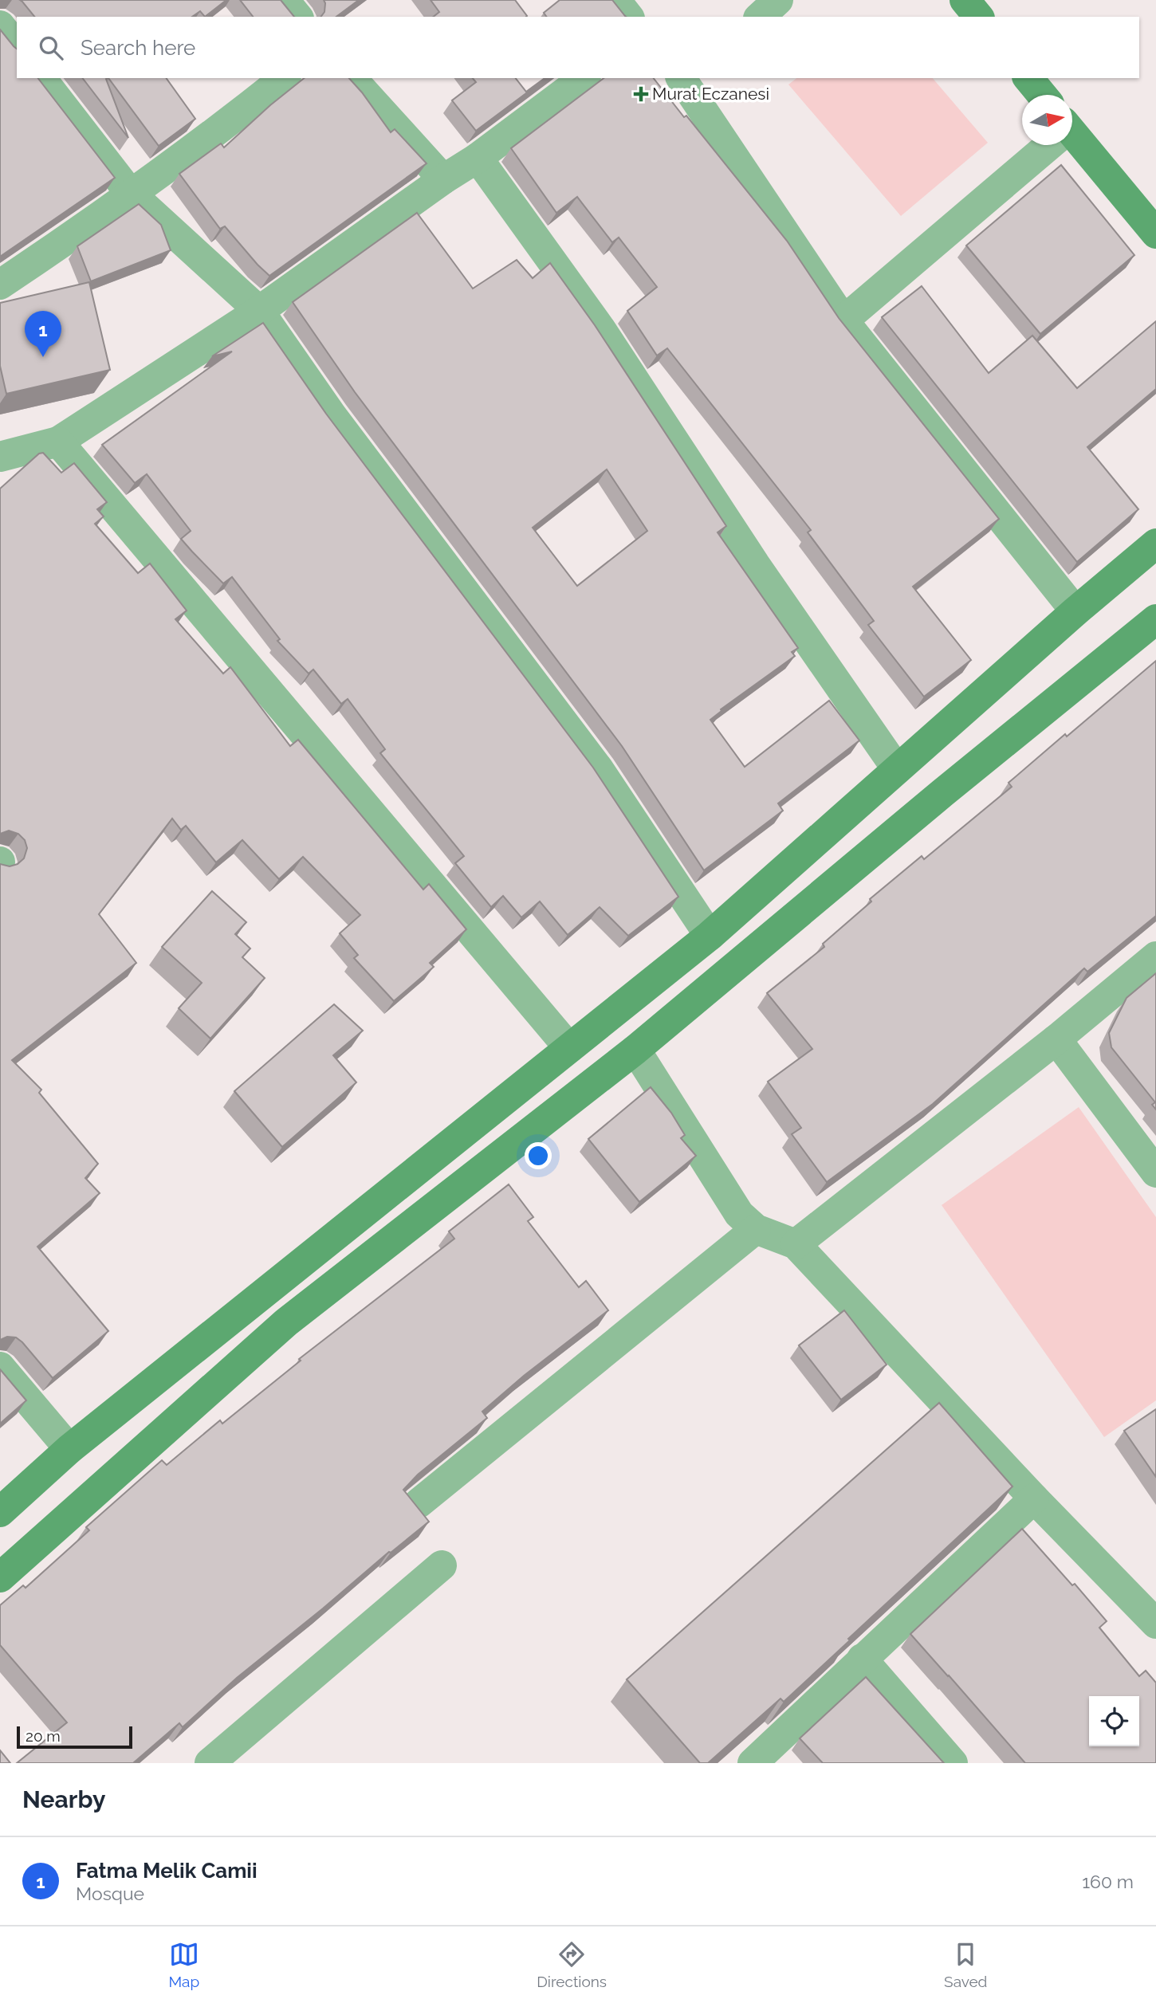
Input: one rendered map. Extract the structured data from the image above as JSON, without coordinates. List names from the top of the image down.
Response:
{
  "places": {
    "health": ["Murat Eczanesi"]
  },
  "scale_bar": "20 m",
  "north": "right",
  "page": {
    "search": "Search here",
    "pins": "1",
    "scale": "20 m",
    "heading": "Nearby",
    "list": [
      {
        "mark": "1",
        "name": "Fatma Melik Camii",
        "note": "Mosque",
        "value": "160 m"
      }
    ],
    "nav": ["Map", "Directions", "Saved"]
  }
}
